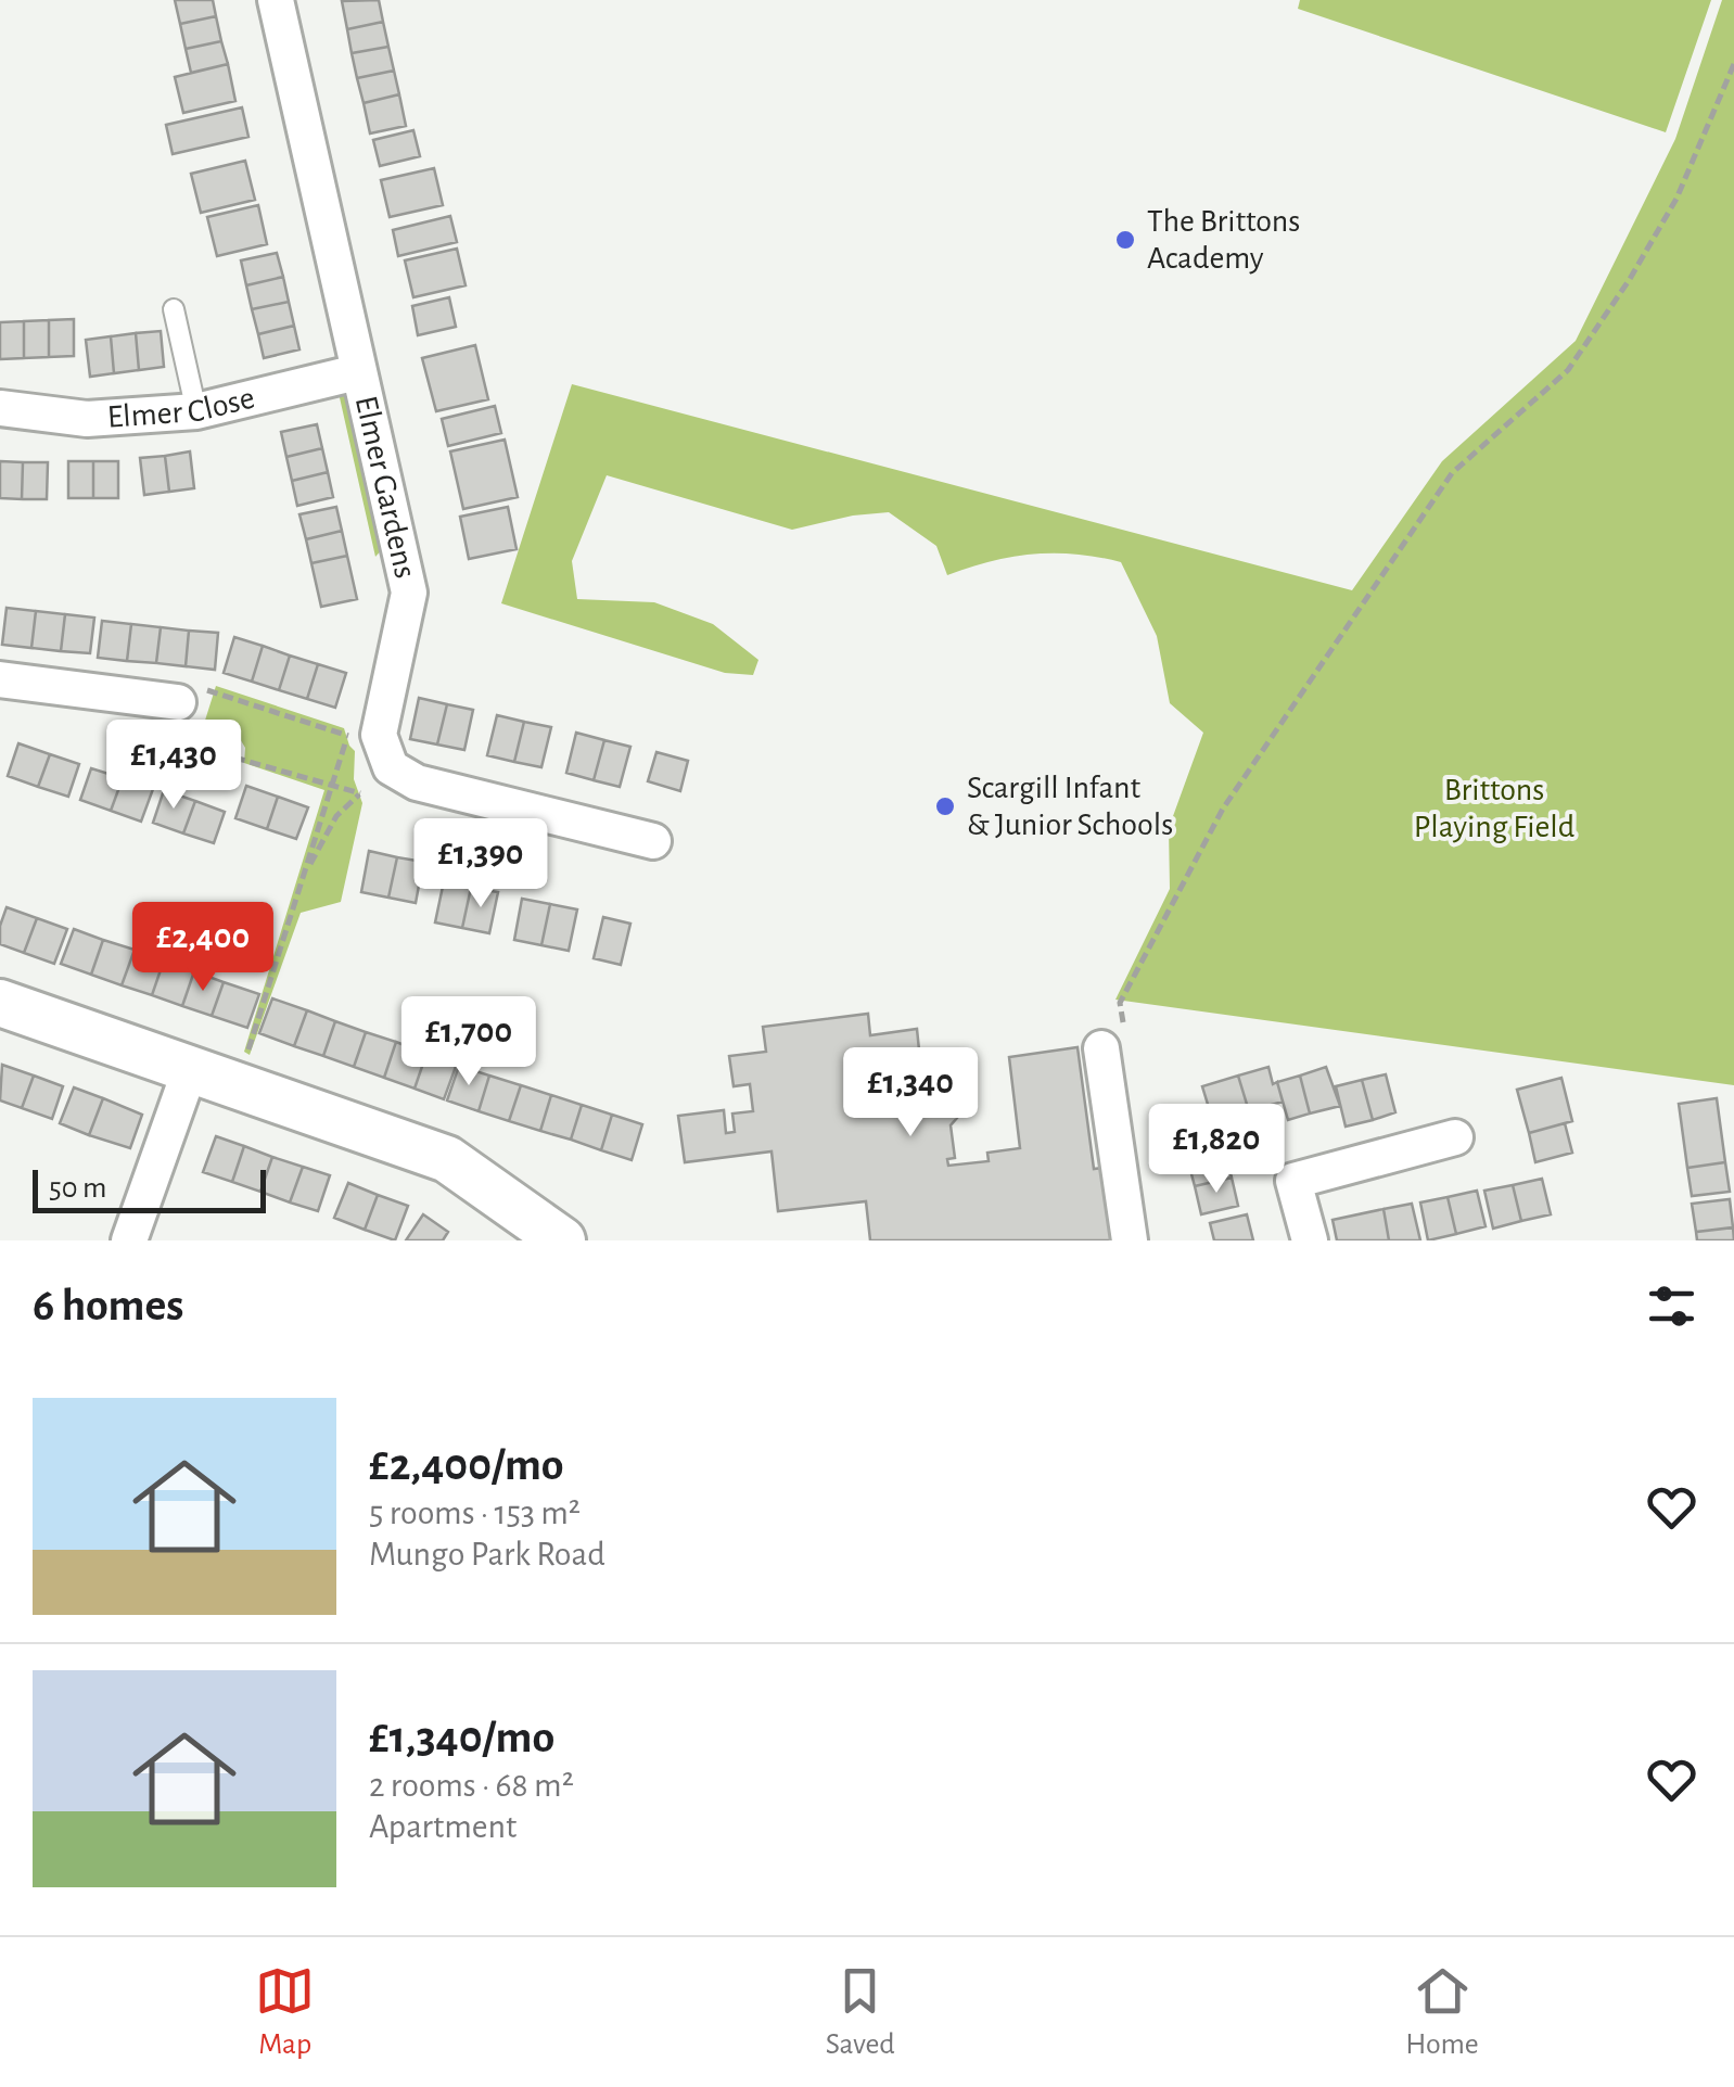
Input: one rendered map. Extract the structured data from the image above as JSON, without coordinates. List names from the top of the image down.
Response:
{
  "streets": {
    "street": ["Elmer Close", "Elmer Gardens"]
  },
  "crossings": [
    ["Elmer Close", "Elmer Gardens"]
  ],
  "parks": ["Brittons Playing Field"],
  "places": ["The Brittons Academy", "Scargill Infant & Junior Schools"],
  "scale_bar": "50 m",
  "page": {
    "price": [
      "£1,430",
      "£1,390",
      "£2,400",
      "£1,700",
      "£1,340",
      "£1,820"
    ],
    "scale": "50 m",
    "heading": "6 homes",
    "list": [
      {
        "name": "£2,400/mo",
        "note": "5 rooms · 153 m² · Mungo Park Road"
      },
      {
        "name": "£1,340/mo",
        "note": "2 rooms · 68 m² · Apartment"
      }
    ],
    "tabs": ["Map", "Saved", "Home"]
  }
}
